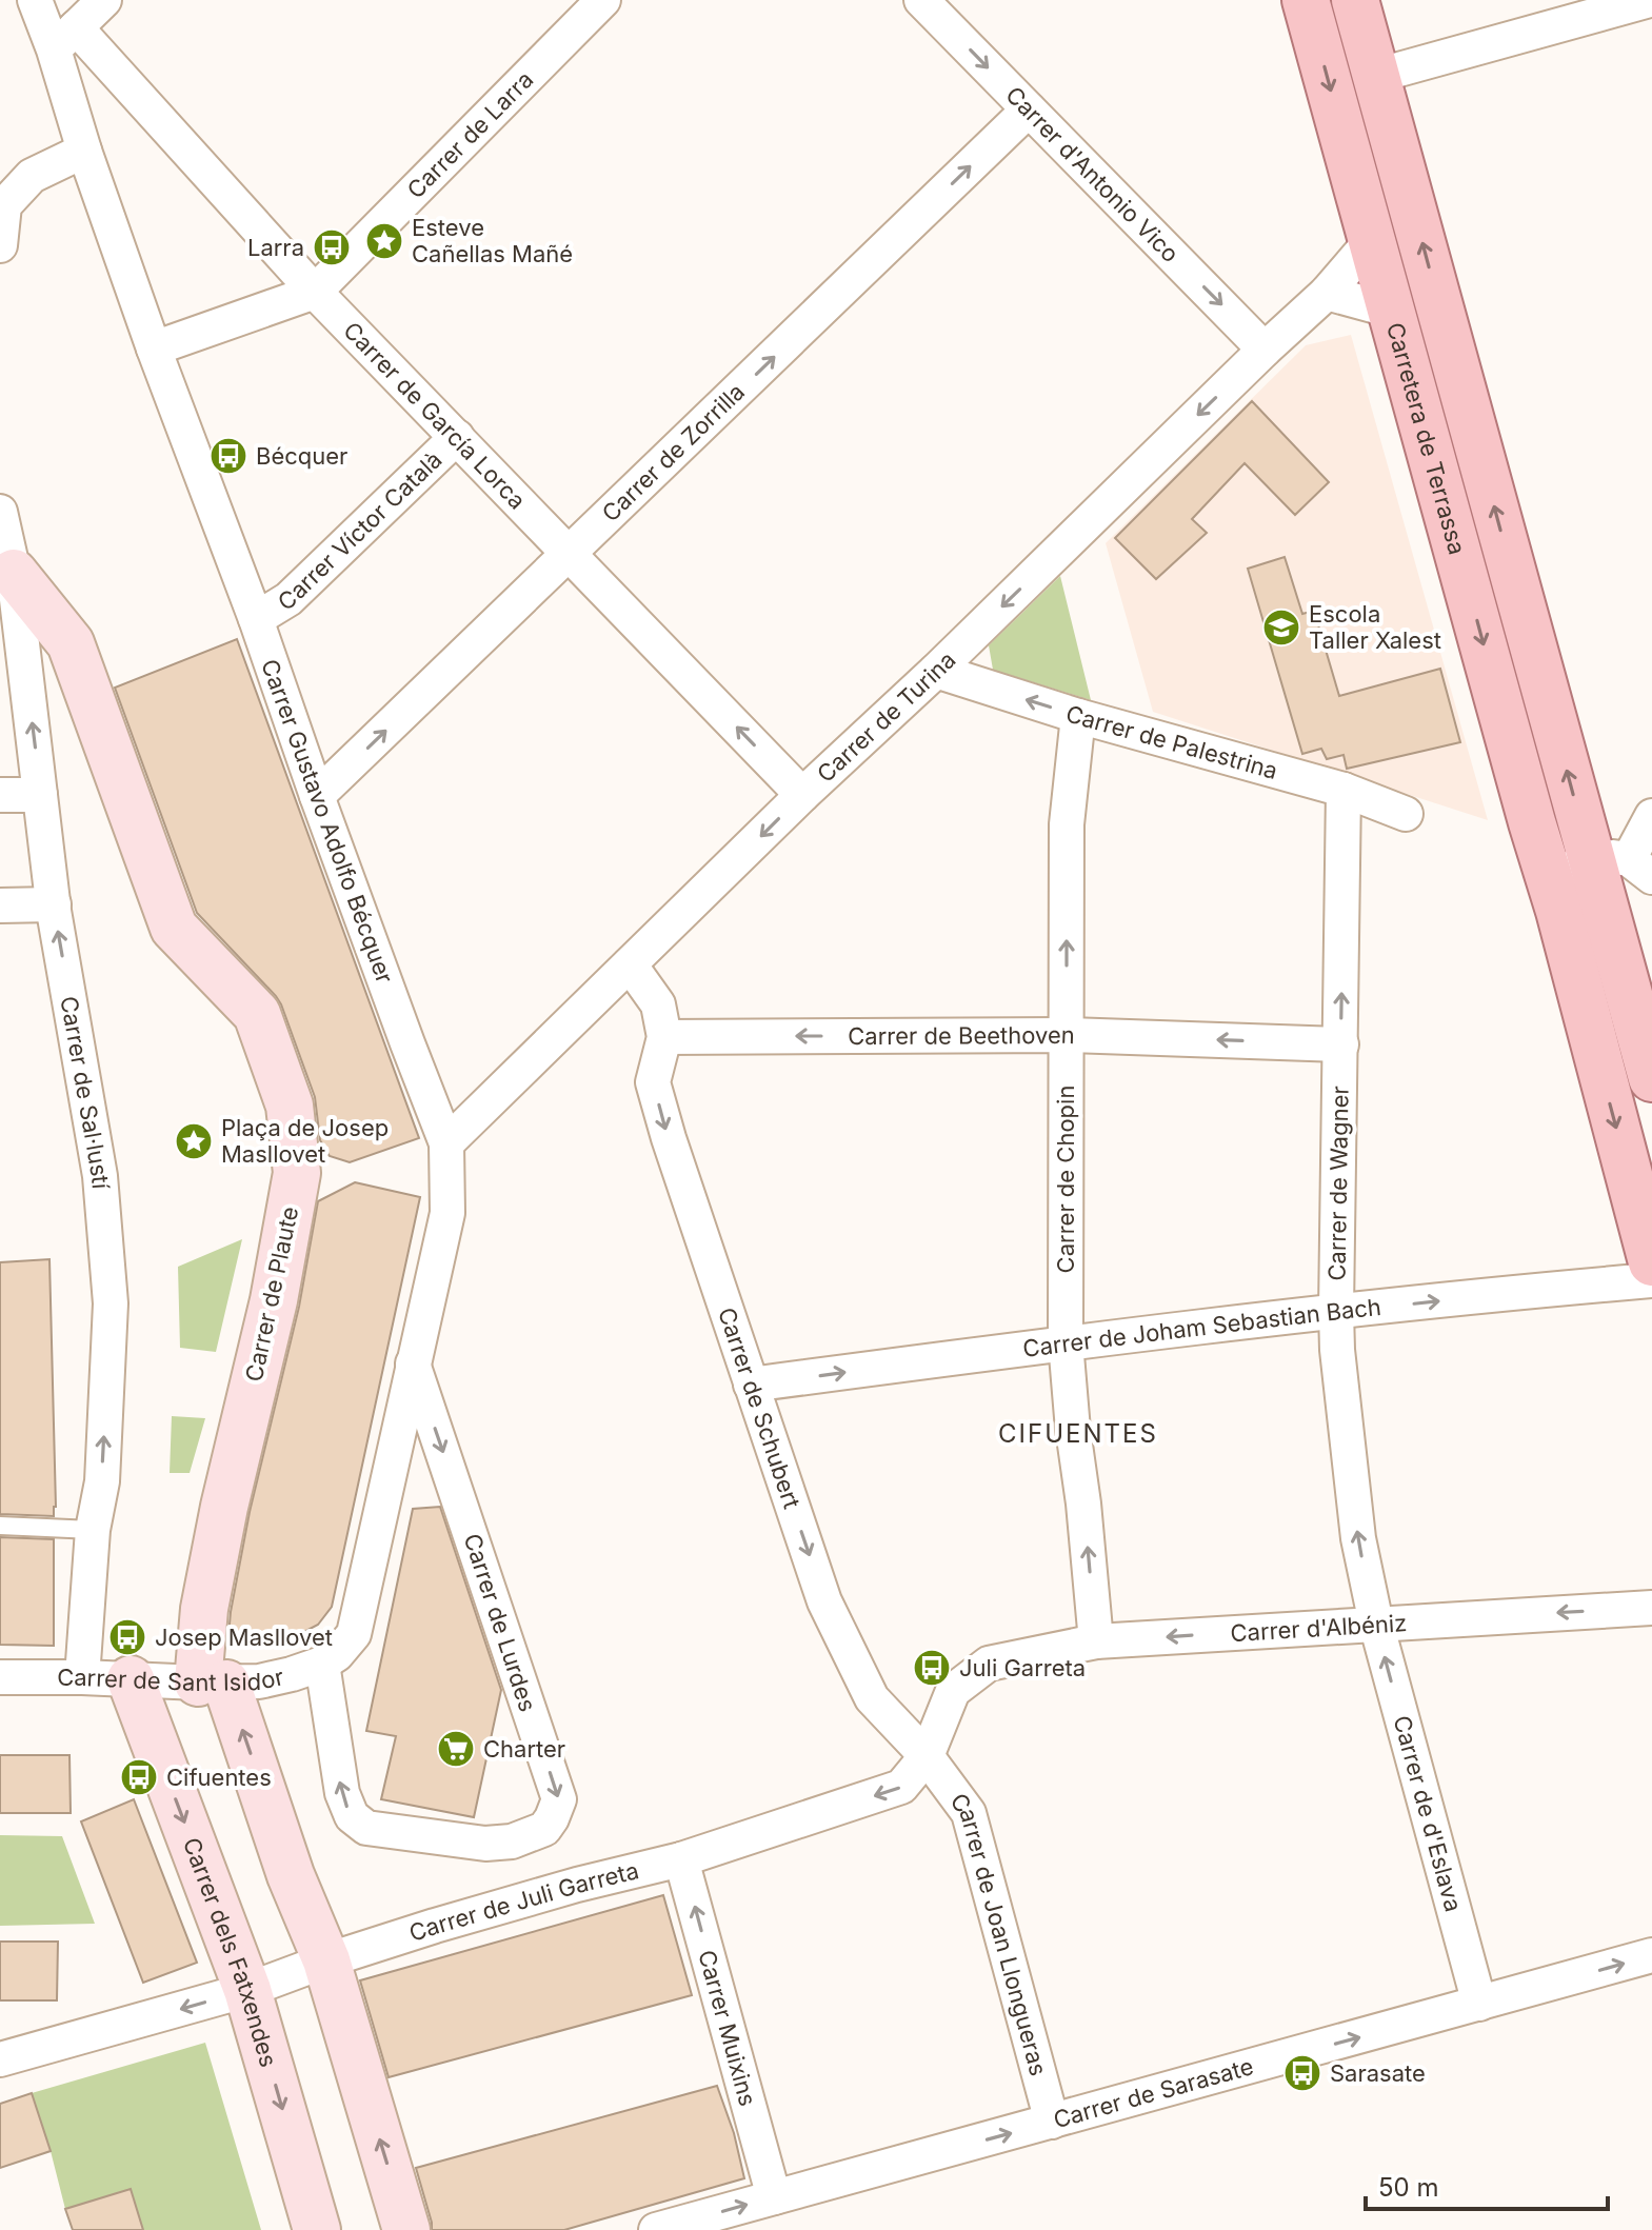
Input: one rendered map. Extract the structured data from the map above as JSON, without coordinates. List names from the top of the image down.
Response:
{
  "streets": {
    "main road": ["Carretera de Terrassa"],
    "street": [
      "Carrer de Larra",
      "Carrer d'Antonio Vico",
      "Carrer de García Lorca",
      "Carrer de Zorrilla",
      "Carrer Víctor Català",
      "Carrer de Turina",
      "Carrer de Palestrina",
      "Carrer Gustavo Adolfo Bécquer",
      "Carrer de Beethoven",
      "Carrer de Sal·lustí",
      "Carrer de Chopin",
      "Carrer de Wagner",
      "Carrer de Plaute",
      "Carrer de Joham Sebastian Bach",
      "Carrer de Schubert",
      "Carrer de Lurdes",
      "Carrer d'Albéniz",
      "Carrer de Sant Isidor",
      "Carrer de d'Eslava",
      "Carrer de Juli Garreta",
      "Carrer de Joan Llongueras",
      "Carrer dels Fatxendes",
      "Carrer Muixins",
      "Carrer de Sarasate"
    ]
  },
  "crossings": [
    ["Carrer de Larra", "Carrer de García Lorca"],
    ["Carrer de Larra", "Carrer Gustavo Adolfo Bécquer"],
    ["Carrer d'Antonio Vico", "Carrer de Zorrilla"],
    ["Carrer d'Antonio Vico", "Carrer de Turina"],
    ["Carrer de García Lorca", "Carrer de Zorrilla"],
    ["Carrer de García Lorca", "Carrer Víctor Català"],
    ["Carrer de García Lorca", "Carrer de Turina"],
    ["Carrer de García Lorca", "Carrer Gustavo Adolfo Bécquer"],
    ["Carretera de Terrassa", "Carrer de Turina"],
    ["Carrer de Zorrilla", "Carrer Gustavo Adolfo Bécquer"],
    ["Carrer Víctor Català", "Carrer Gustavo Adolfo Bécquer"],
    ["Carrer de Turina", "Carrer de Palestrina"],
    ["Carrer de Turina", "Carrer Gustavo Adolfo Bécquer"],
    ["Carrer de Palestrina", "Carrer de Chopin"],
    ["Carrer de Palestrina", "Carrer de Wagner"],
    ["Carrer Gustavo Adolfo Bécquer", "Carrer de Lurdes"],
    ["Carrer Gustavo Adolfo Bécquer", "Carrer de Sant Isidor"],
    ["Carrer de Beethoven", "Carrer de Chopin"],
    ["Carrer de Beethoven", "Carrer de Wagner"],
    ["Carrer de Beethoven", "Carrer de Schubert"],
    ["Carrer de Sal·lustí", "Carrer de Plaute"],
    ["Carrer de Sal·lustí", "Carrer de Sant Isidor"],
    ["Carrer de Chopin", "Carrer de Joham Sebastian Bach"],
    ["Carrer de Chopin", "Carrer d'Albéniz"],
    ["Carrer de Wagner", "Carrer de Joham Sebastian Bach"],
    ["Carrer de Wagner", "Carrer d'Albéniz"],
    ["Carrer de Wagner", "Carrer de d'Eslava"],
    ["Carrer de Plaute", "Carrer de Sant Isidor"],
    ["Carrer de Joham Sebastian Bach", "Carrer de Schubert"],
    ["Carrer de Schubert", "Carrer de Juli Garreta"],
    ["Carrer de Schubert", "Carrer de Joan Llongueras"],
    ["Carrer de Lurdes", "Carrer de Sant Isidor"],
    ["Carrer d'Albéniz", "Carrer de d'Eslava"],
    ["Carrer d'Albéniz", "Carrer de Juli Garreta"],
    ["Carrer de Sant Isidor", "Carrer dels Fatxendes"],
    ["Carrer de d'Eslava", "Carrer de Sarasate"],
    ["Carrer de Juli Garreta", "Carrer de Joan Llongueras"],
    ["Carrer de Juli Garreta", "Carrer dels Fatxendes"],
    ["Carrer de Juli Garreta", "Carrer Muixins"],
    ["Carrer de Joan Llongueras", "Carrer de Sarasate"],
    ["Carrer Muixins", "Carrer de Sarasate"]
  ],
  "one_way": [
    "Carrer d'Antonio Vico",
    "Carrer de Zorrilla",
    "Carrer de Turina",
    "Carrer de Beethoven",
    "Carrer de Sal·lustí",
    "Carrer de Chopin",
    "Carrer de Wagner",
    "Carrer de Joham Sebastian Bach",
    "Carrer de Schubert",
    "Carrer d'Albéniz",
    "Carrer de d'Eslava",
    "Carrer de Juli Garreta",
    "Carrer Muixins",
    "Carrer de Sarasate"
  ],
  "districts": ["CIFUENTES"],
  "places": {
    "place": ["Esteve Cañellas Mañé", "Plaça de Josep Masllovet"],
    "bus stop": [
      "Larra",
      "Bécquer",
      "Josep Masllovet",
      "Juli Garreta",
      "Cifuentes",
      "Sarasate"
    ],
    "school or university": ["Escola Taller Xalest"],
    "supermarket": ["Charter"]
  },
  "scale_bar": "50 m"
}
